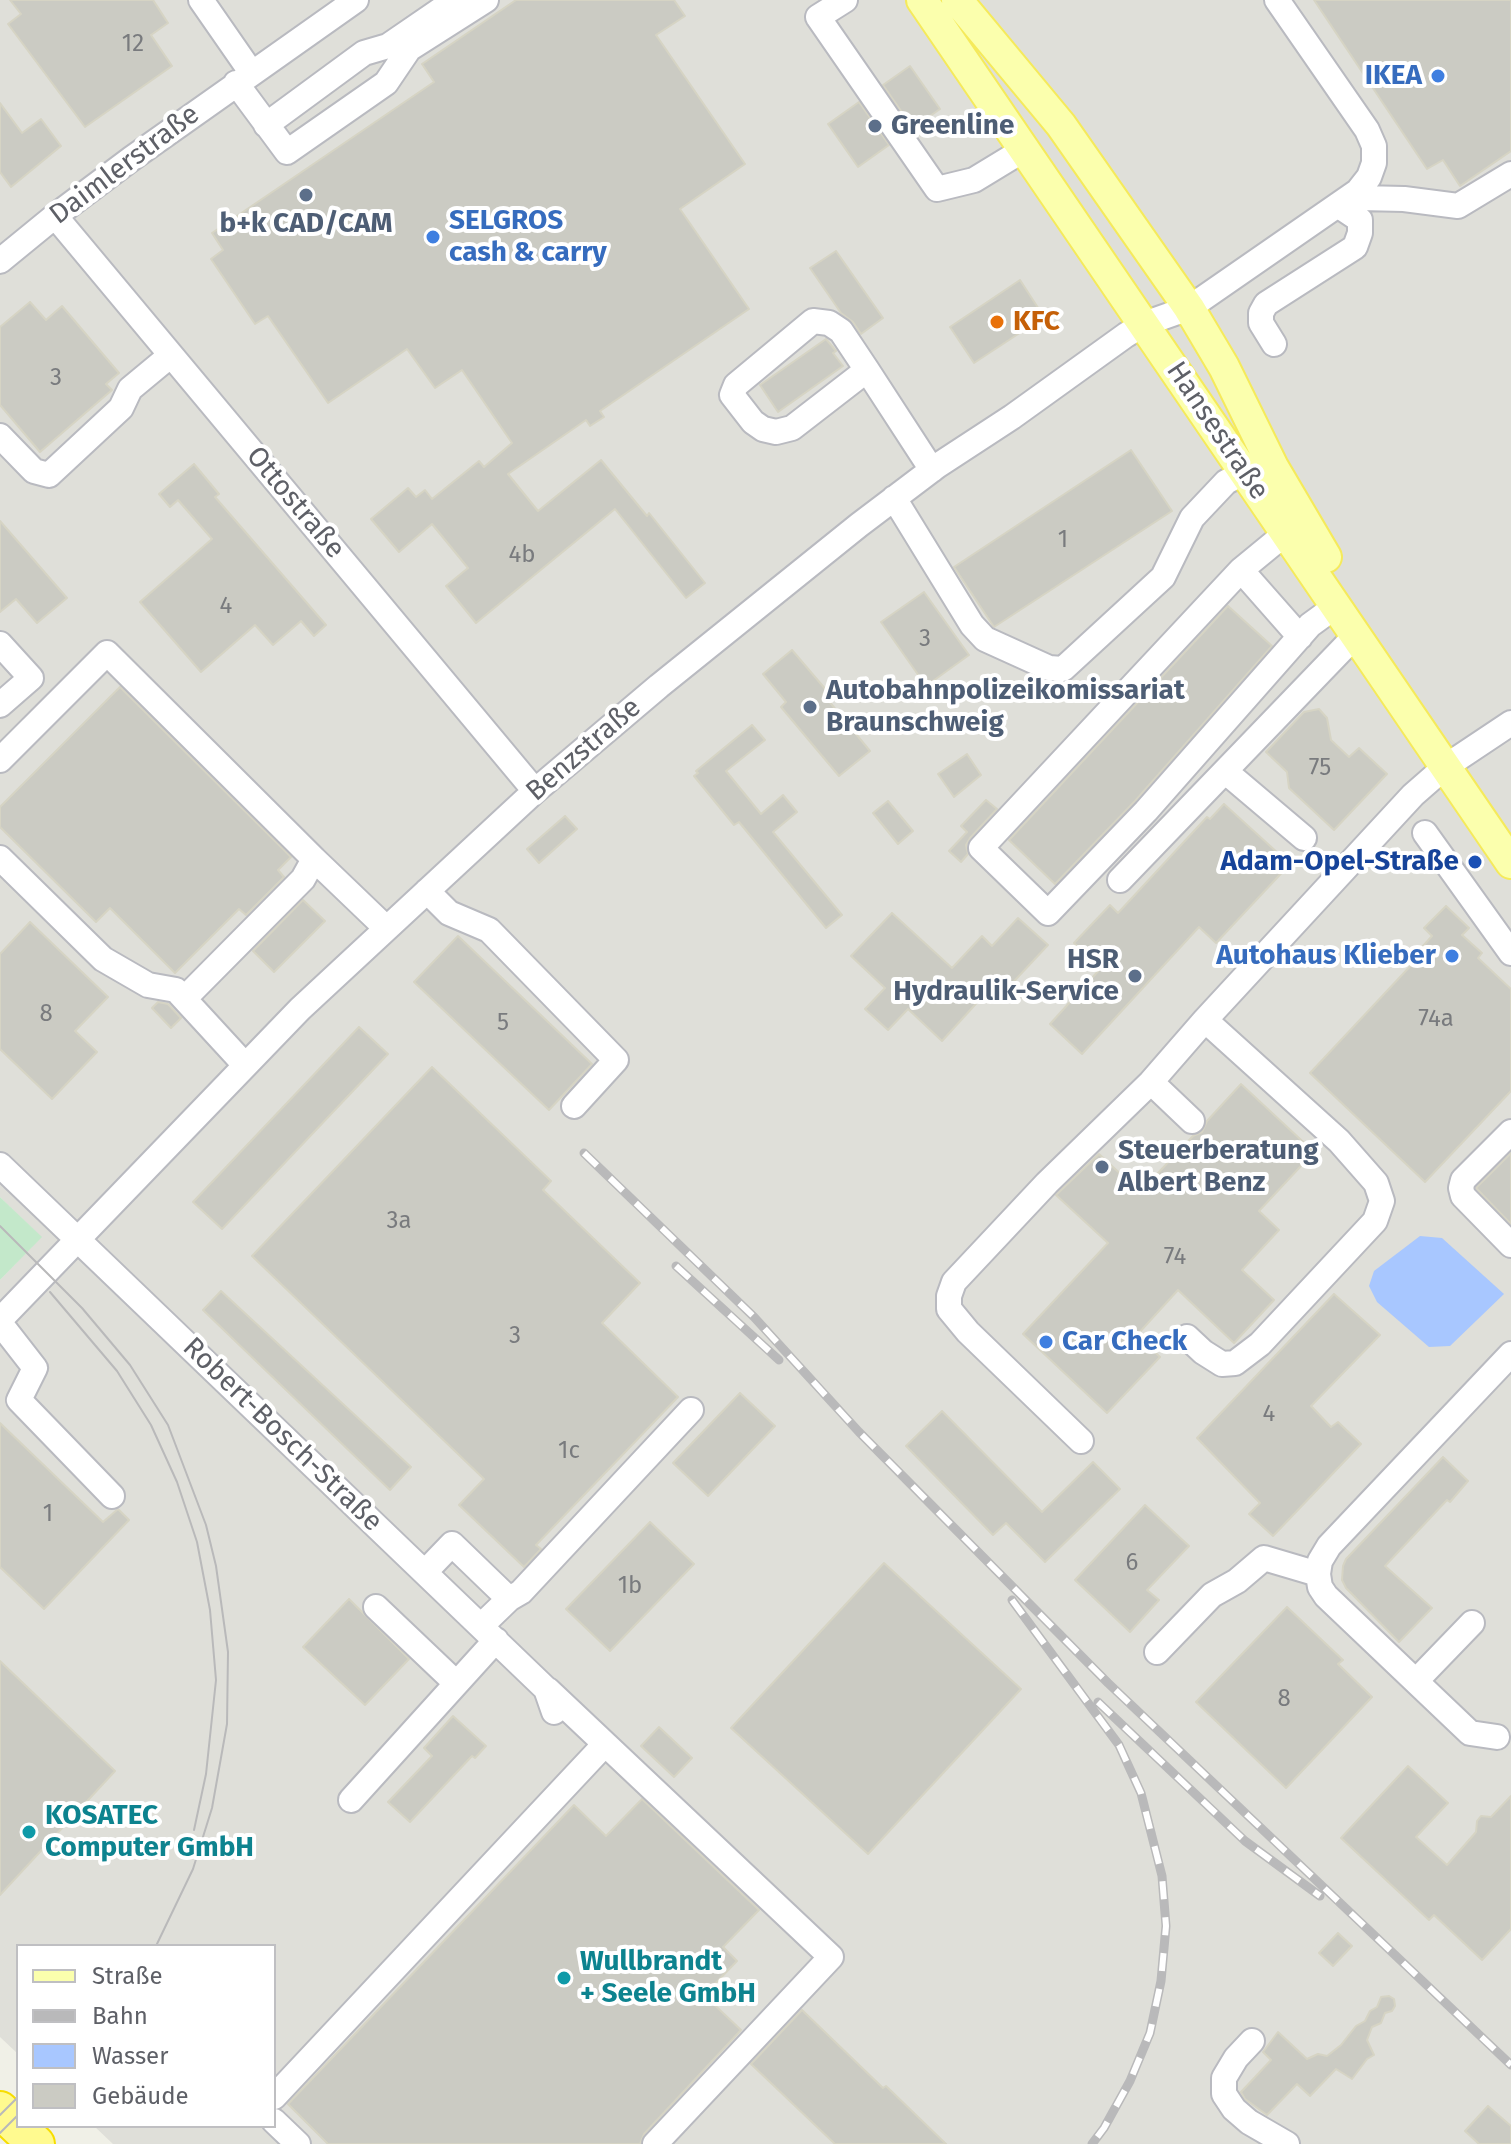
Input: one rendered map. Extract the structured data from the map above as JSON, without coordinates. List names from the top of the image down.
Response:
{
  "streets": {
    "main road": ["Hansestraße"],
    "street": [
      "Daimlerstraße",
      "Ottostraße",
      "Benzstraße",
      "Robert-Bosch-Straße"
    ]
  },
  "crossings": [
    ["Daimlerstraße", "Ottostraße"],
    ["Hansestraße", "Benzstraße"],
    ["Ottostraße", "Benzstraße"],
    ["Benzstraße", "Robert-Bosch-Straße"]
  ],
  "places": [
    "IKEA",
    "Greenline",
    "b+k CAD/CAM",
    "SELGROS cash & carry",
    "KFC",
    "Autobahnpolizeikomissariat Braunschweig",
    "Adam-Opel-Straße",
    "Autohaus Klieber",
    "HSR Hydraulik-Service",
    "Steuerberatung Albert Benz",
    "Car Check",
    "KOSATEC Computer GmbH",
    "Wullbrandt + Seele GmbH"
  ],
  "house_numbers": [
    "12",
    "3",
    "1",
    "4b",
    "4",
    "3",
    "75",
    "8",
    "74a",
    "5",
    "3a",
    "74",
    "3",
    "4",
    "1c",
    "1",
    "6",
    "1b",
    "8"
  ],
  "legend": [
    "Straße",
    "Bahn",
    "Wasser",
    "Gebäude"
  ]
}
